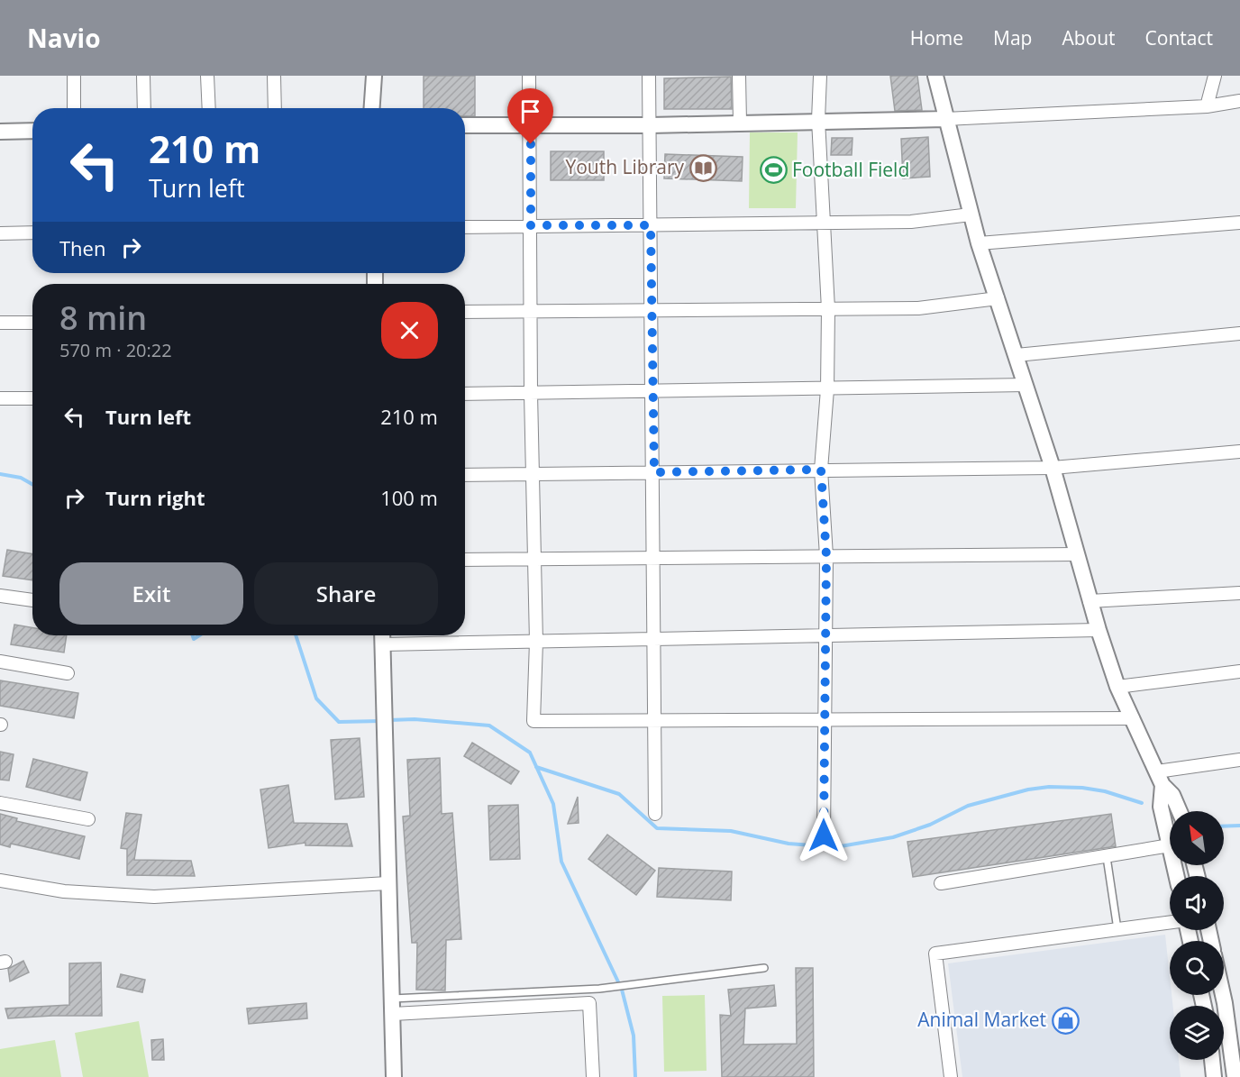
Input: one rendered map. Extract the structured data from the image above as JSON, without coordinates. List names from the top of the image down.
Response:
{
  "places": {
    "library": ["Youth Library"],
    "sports": ["Football Field"],
    "shop": ["Animal Market"]
  },
  "north": "top left",
  "page": {
    "header": "Navio",
    "nav": [
      "Home",
      "Map",
      "About",
      "Contact"
    ],
    "turn": ["210 m", "Turn left"],
    "then": "Then",
    "heading": ["8 min", "570 m · 20:22"],
    "list": [
      {
        "name": "Turn left",
        "value": "210 m"
      },
      {
        "name": "Turn right",
        "value": "100 m"
      }
    ],
    "buttons": ["Exit", "Share"]
  }
}
